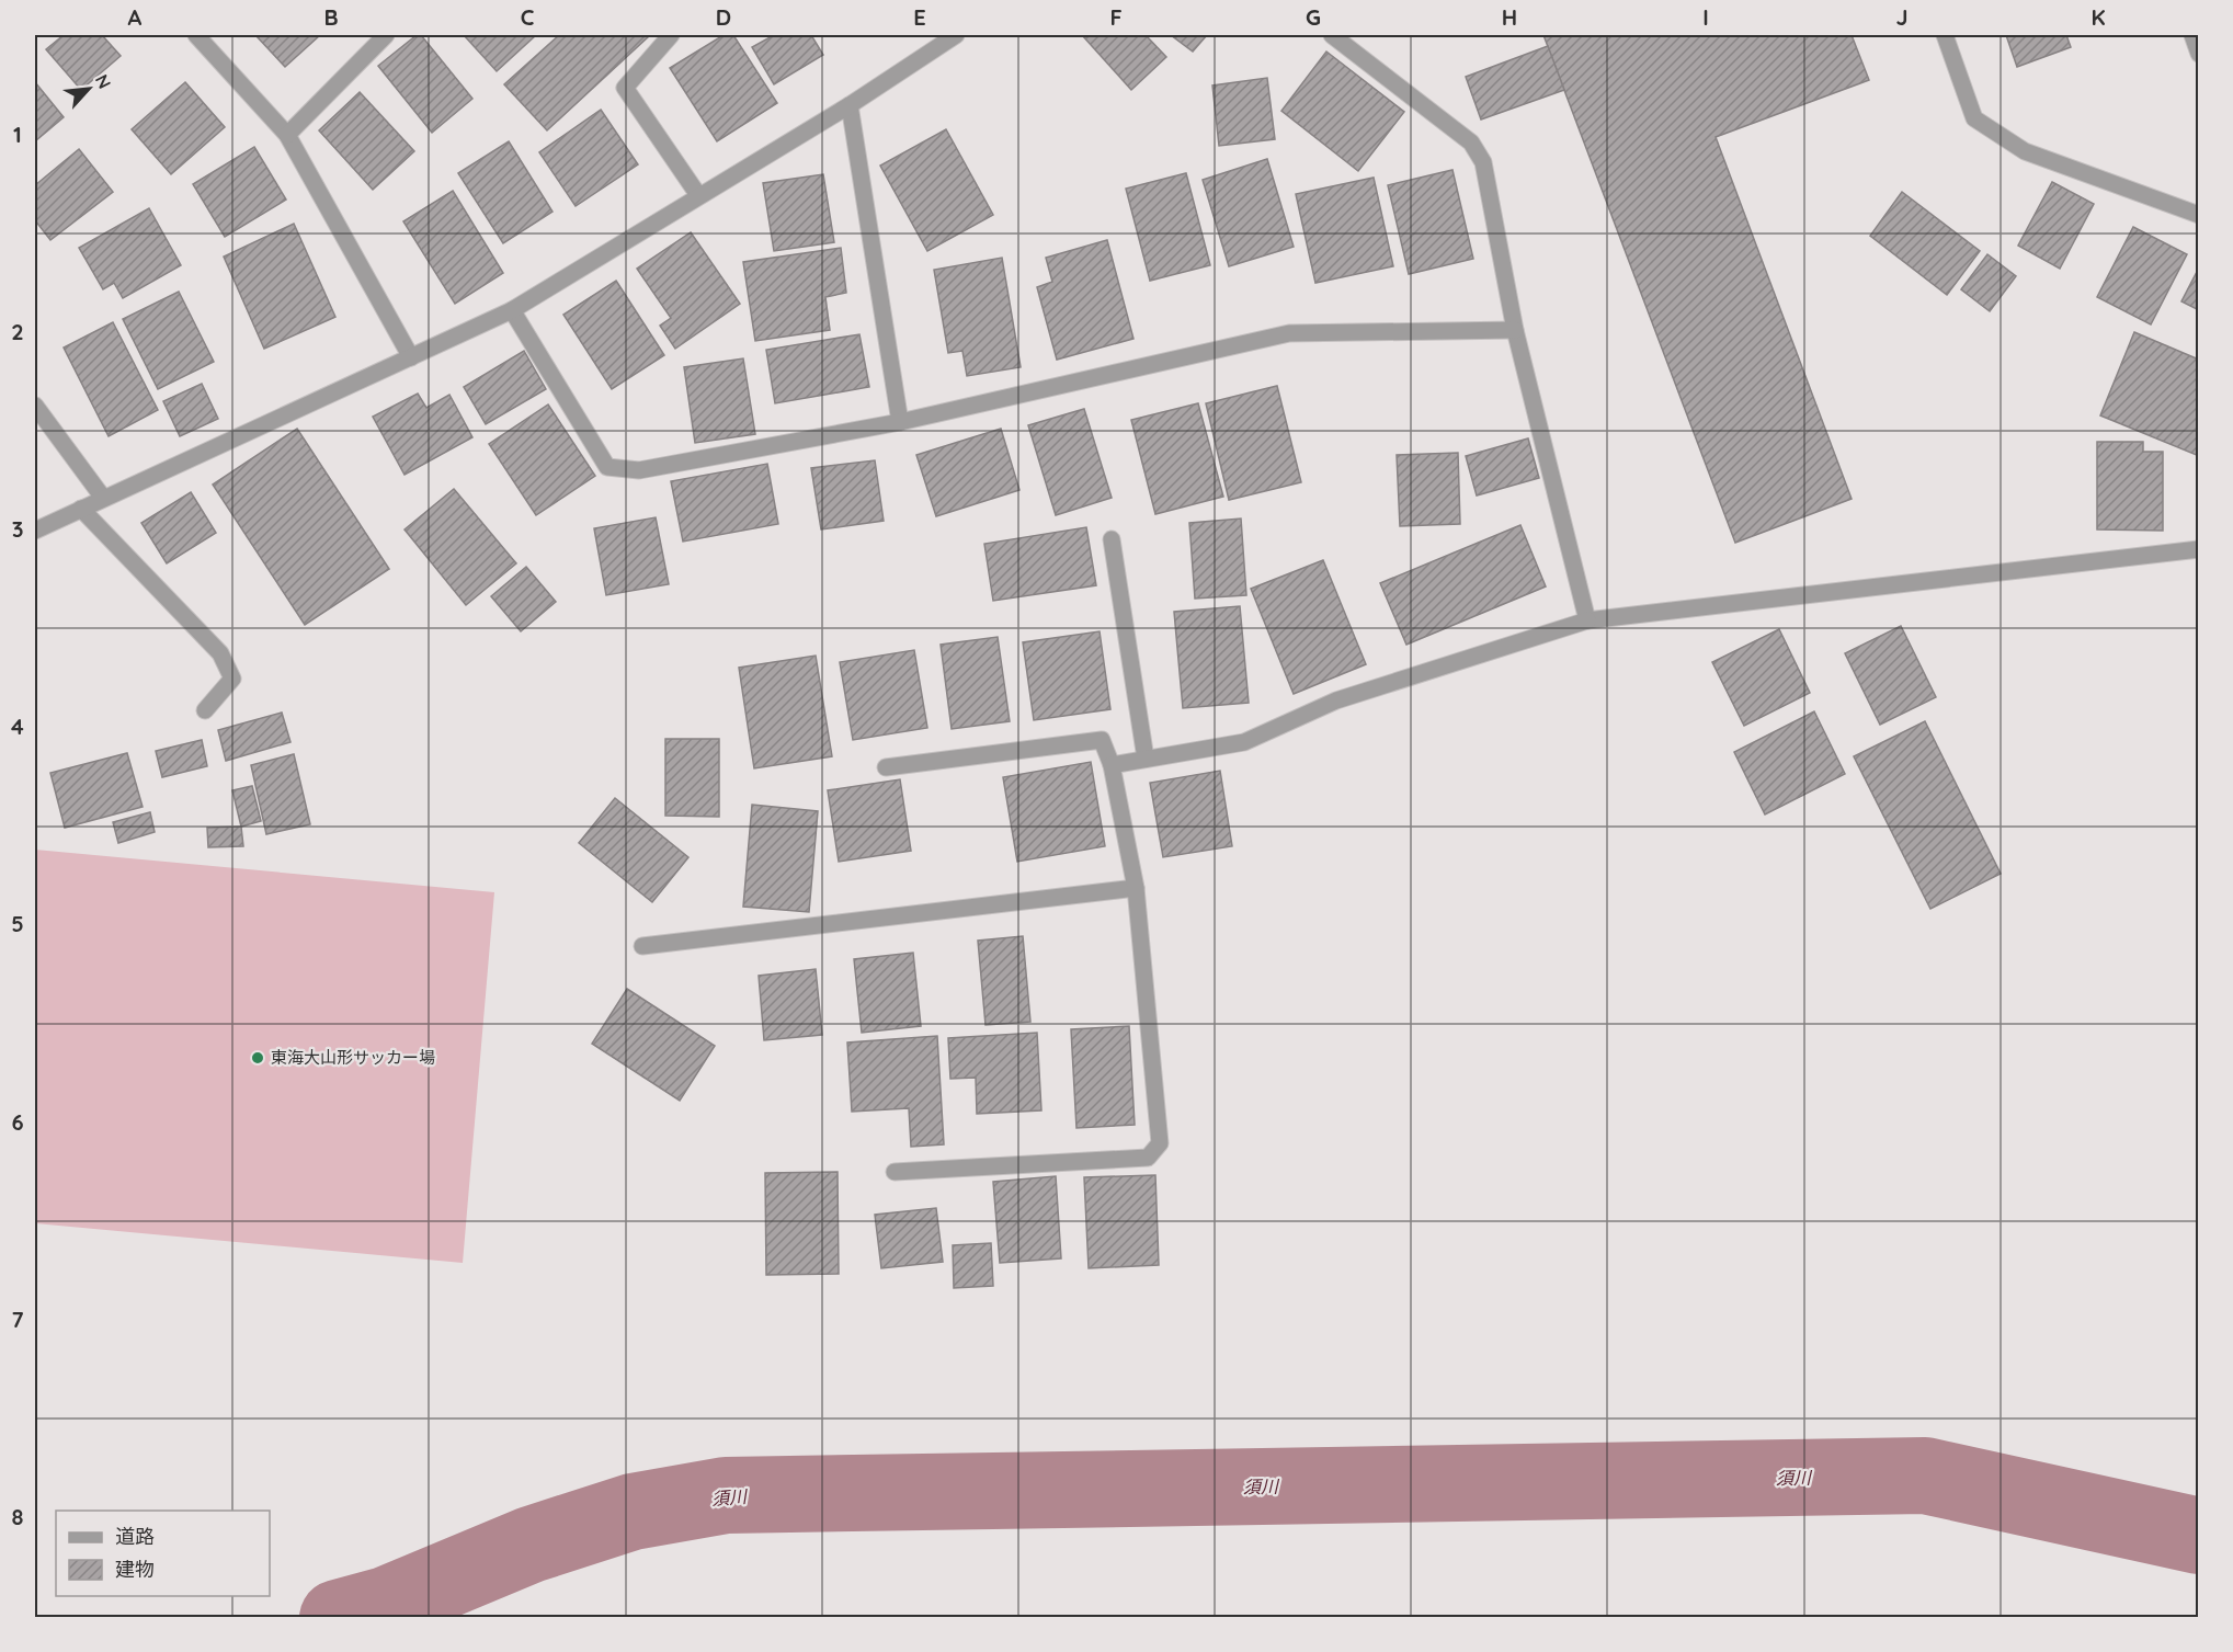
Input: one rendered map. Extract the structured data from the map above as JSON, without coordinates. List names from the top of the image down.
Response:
{
  "water": ["須川"],
  "places": ["東海大山形サッカー場"],
  "legend": ["道路", "建物"],
  "north": "top right",
  "grid": {
    "columns": [
      "A",
      "B",
      "C",
      "D",
      "E",
      "F",
      "G",
      "H",
      "I",
      "J",
      "K"
    ],
    "rows": [
      "1",
      "2",
      "3",
      "4",
      "5",
      "6",
      "7",
      "8"
    ]
  }
}
